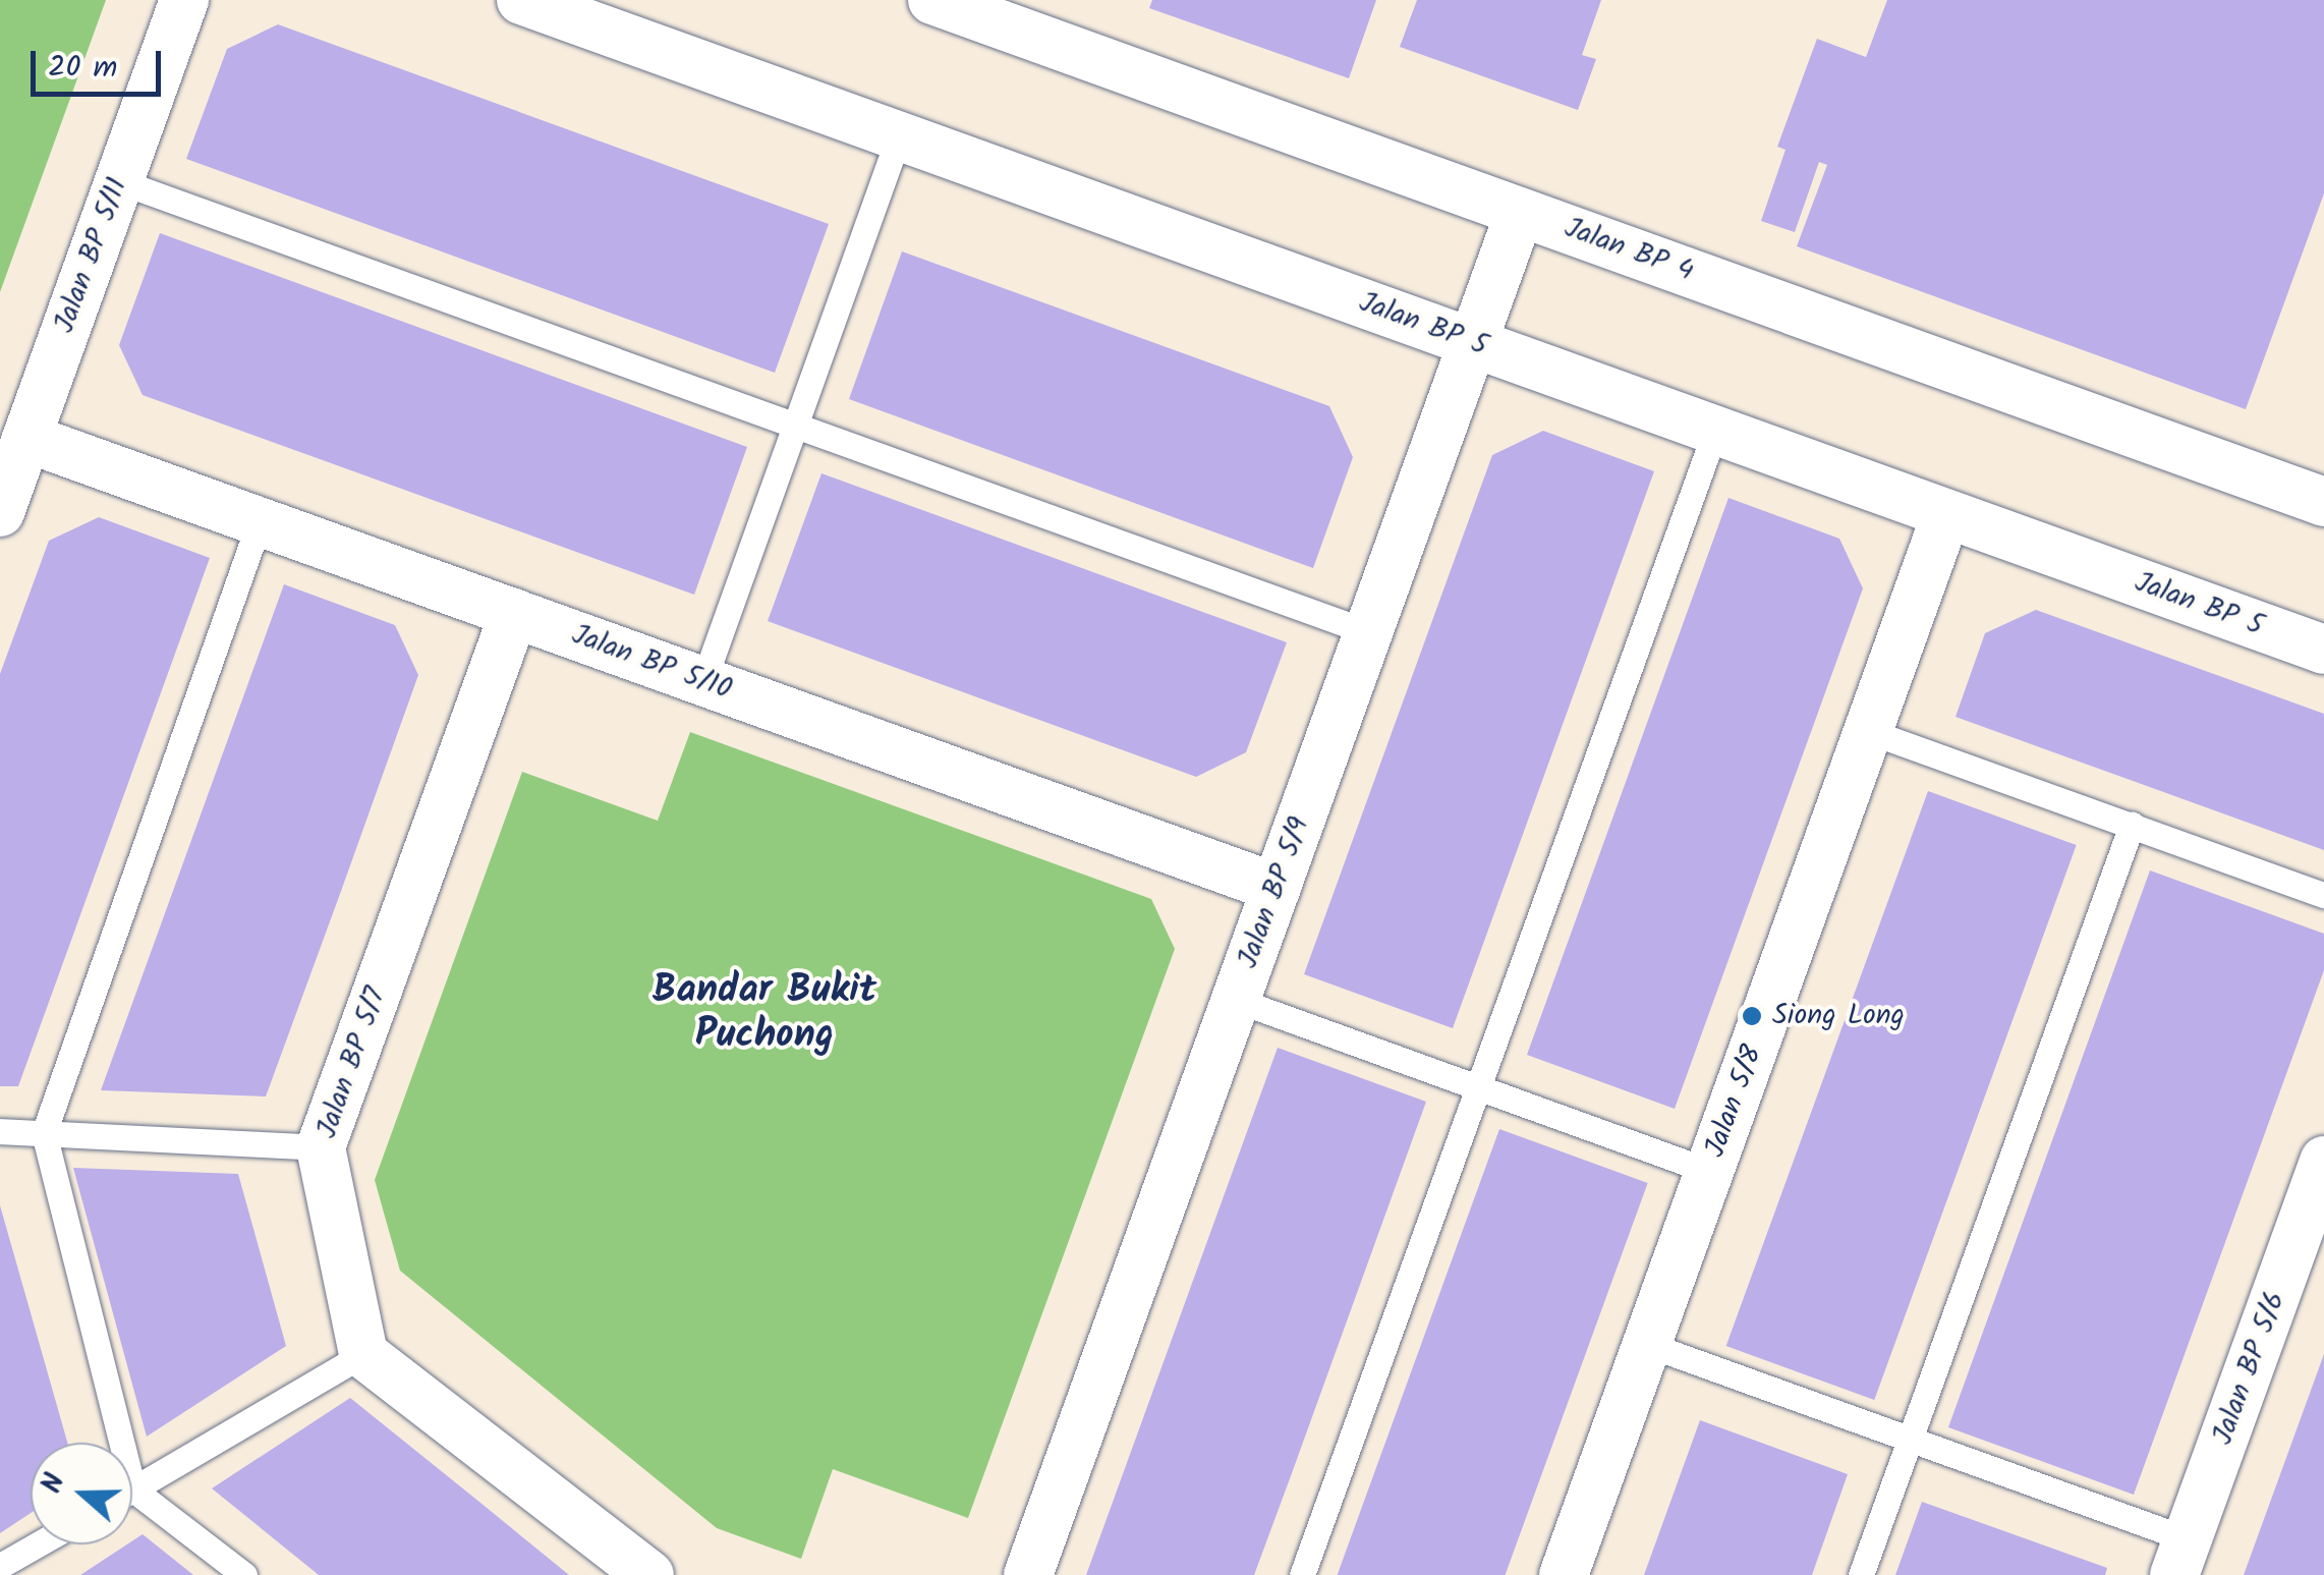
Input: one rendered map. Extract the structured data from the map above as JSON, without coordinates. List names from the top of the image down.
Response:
{
  "streets": {
    "street": [
      "Jalan BP 4",
      "Jalan BP 5/11",
      "Jalan BP 5",
      "Jalan BP 5/10",
      "Jalan BP 5/9",
      "Jalan BP 5/7",
      "Jalan 5/8",
      "Jalan BP 5/6"
    ]
  },
  "crossings": [
    ["Jalan BP 4", "Jalan BP 5/9"],
    ["Jalan BP 5/11", "Jalan BP 5/10"],
    ["Jalan BP 5", "Jalan BP 5/9"],
    ["Jalan BP 5", "Jalan 5/8"],
    ["Jalan BP 5/10", "Jalan BP 5/9"],
    ["Jalan BP 5/10", "Jalan BP 5/7"]
  ],
  "districts": ["Bandar Bukit Puchong"],
  "places": ["Siong Long"],
  "scale_bar": "20 m",
  "north": "left"
}
